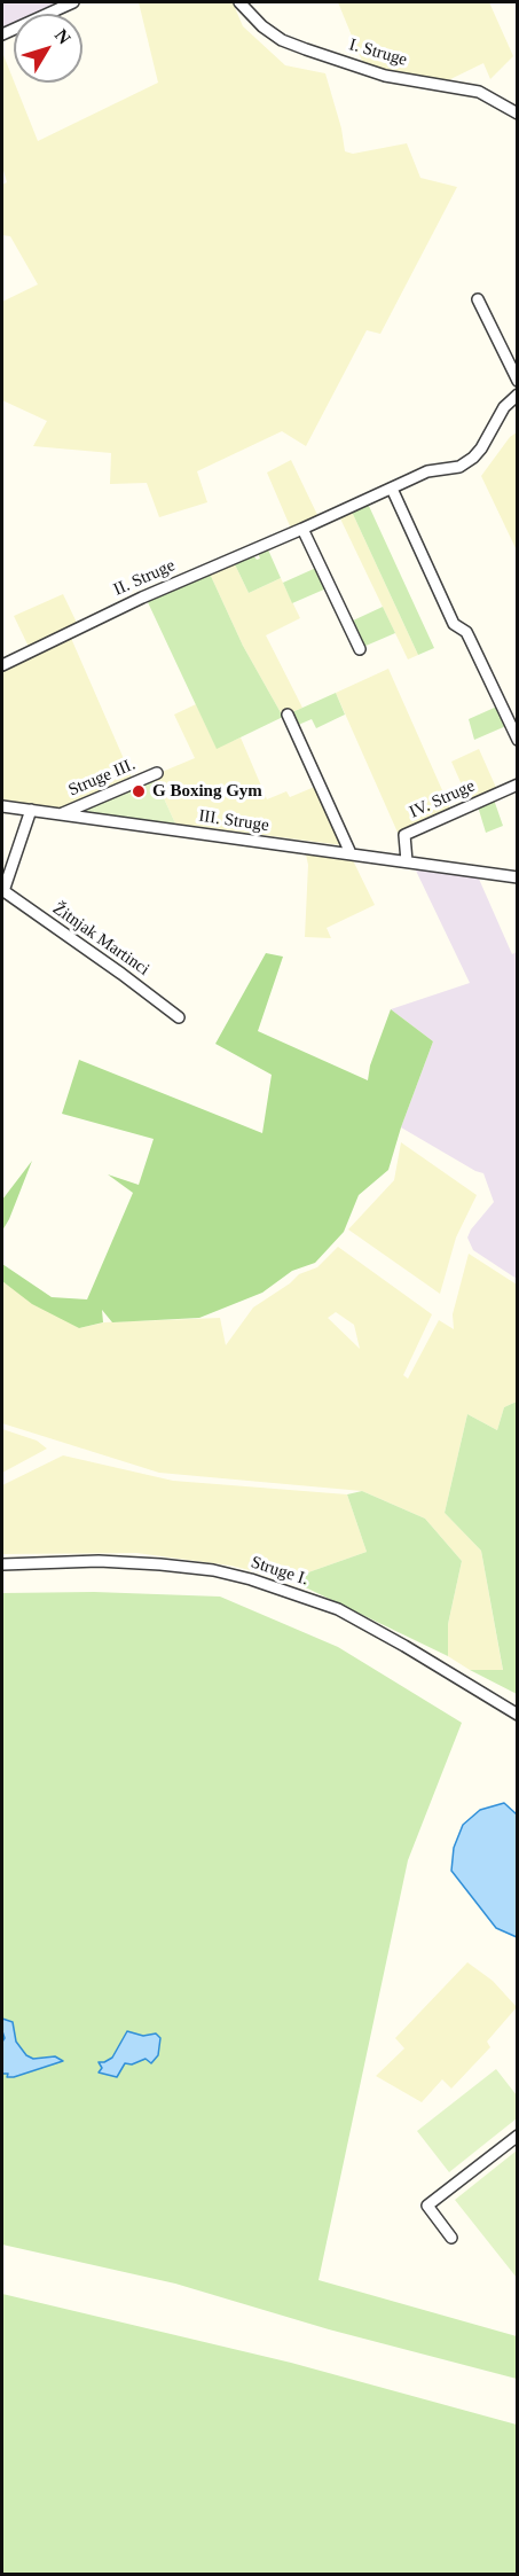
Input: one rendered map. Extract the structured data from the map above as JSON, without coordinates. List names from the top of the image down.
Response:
{
  "streets": {
    "street": [
      "I. Struge",
      "II. Struge",
      "Struge III.",
      "IV. Struge",
      "III. Struge",
      "Žitnjak Martinci",
      "Struge I."
    ]
  },
  "crossings": [
    ["Struge III.", "III. Struge"],
    ["IV. Struge", "III. Struge"]
  ],
  "places": ["G Boxing Gym"],
  "north": "top right"
}
